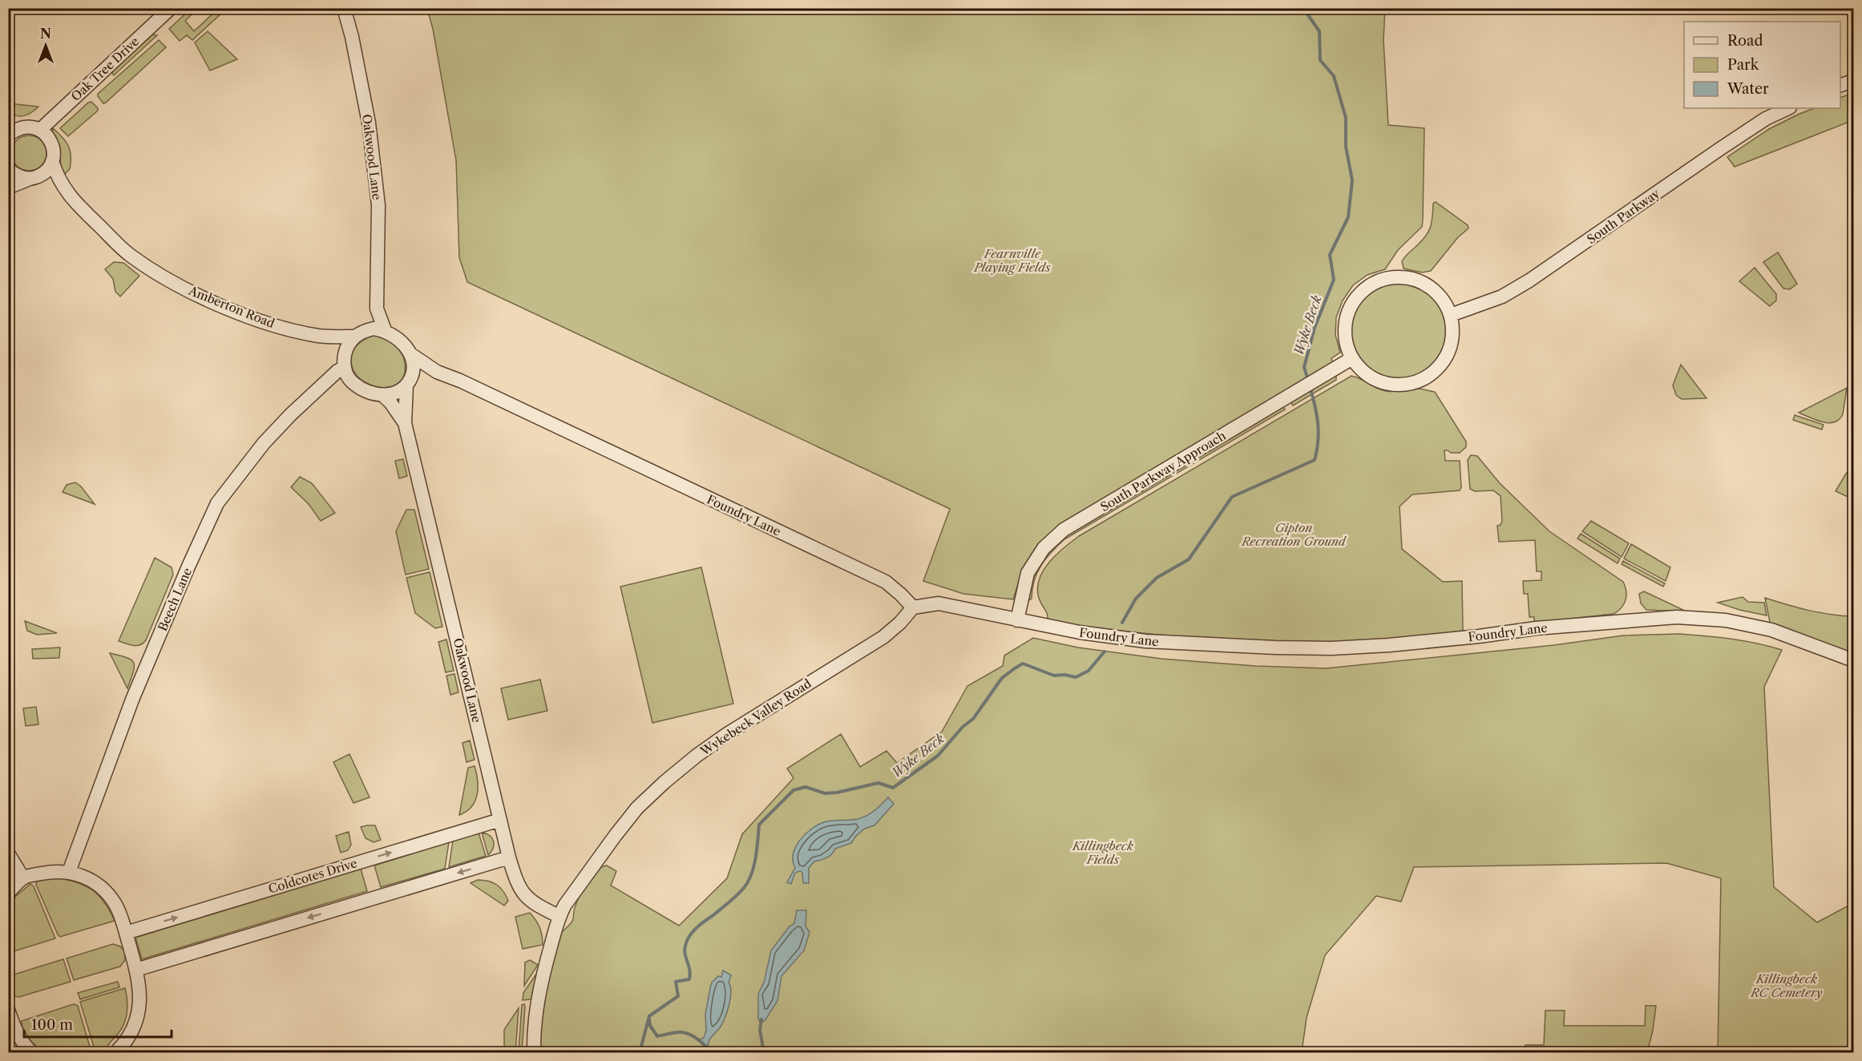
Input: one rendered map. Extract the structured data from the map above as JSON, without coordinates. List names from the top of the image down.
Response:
{
  "streets": {
    "street": [
      "Oak Tree Drive",
      "Oakwood Lane",
      "South Parkway",
      "Amberton Road",
      "South Parkway Approach",
      "Foundry Lane",
      "Beech Lane",
      "Wykebeck Valley Road",
      "Coldcotes Drive"
    ]
  },
  "crossings": [
    ["Oakwood Lane", "Amberton Road"],
    ["Oakwood Lane", "Foundry Lane"],
    ["Oakwood Lane", "Beech Lane"],
    ["Oakwood Lane", "Wykebeck Valley Road"],
    ["Oakwood Lane", "Coldcotes Drive"],
    ["South Parkway", "South Parkway Approach"],
    ["Amberton Road", "Foundry Lane"],
    ["Amberton Road", "Beech Lane"],
    ["South Parkway Approach", "Foundry Lane"],
    ["Foundry Lane", "Beech Lane"],
    ["Foundry Lane", "Wykebeck Valley Road"]
  ],
  "water": ["Wyke Beck"],
  "parks": [
    "Fearnville Playing Fields",
    "Gipton Recreation Ground",
    "Killingbeck Fields",
    "Killingbeck RC Cemetery"
  ],
  "legend": ["Road", "Park", "Water"],
  "scale_bar": "100 m",
  "north": "top"
}
